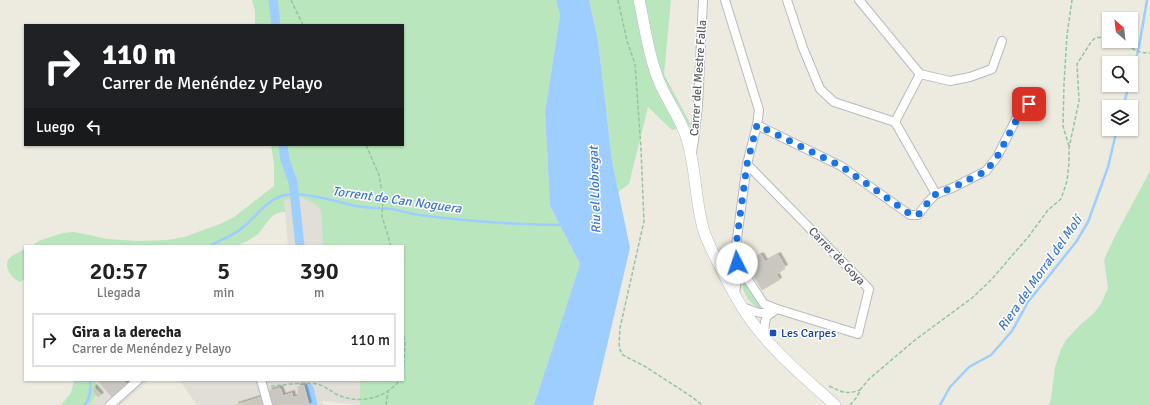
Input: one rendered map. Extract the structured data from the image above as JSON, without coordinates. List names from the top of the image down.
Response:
{
  "streets": {
    "street": ["Carrer del Mestre Falla", "Carrer de Goya"]
  },
  "water": ["Riu el Llobregat", "Torrent de Can Noguera", "Riera del Morral del Molí"],
  "places": {
    "transit": ["Les Carpes"]
  },
  "north": "top left",
  "page": {
    "turn": ["110 m", "Carrer de Menéndez y Pelayo"],
    "then": "Luego",
    "eta": [
      "20:57",
      "Llegada",
      "5",
      "min",
      "390",
      "m"
    ],
    "list": [
      {
        "name": "Gira a la derecha",
        "note": "Carrer de Menéndez y Pelayo",
        "value": "110 m"
      }
    ]
  }
}
